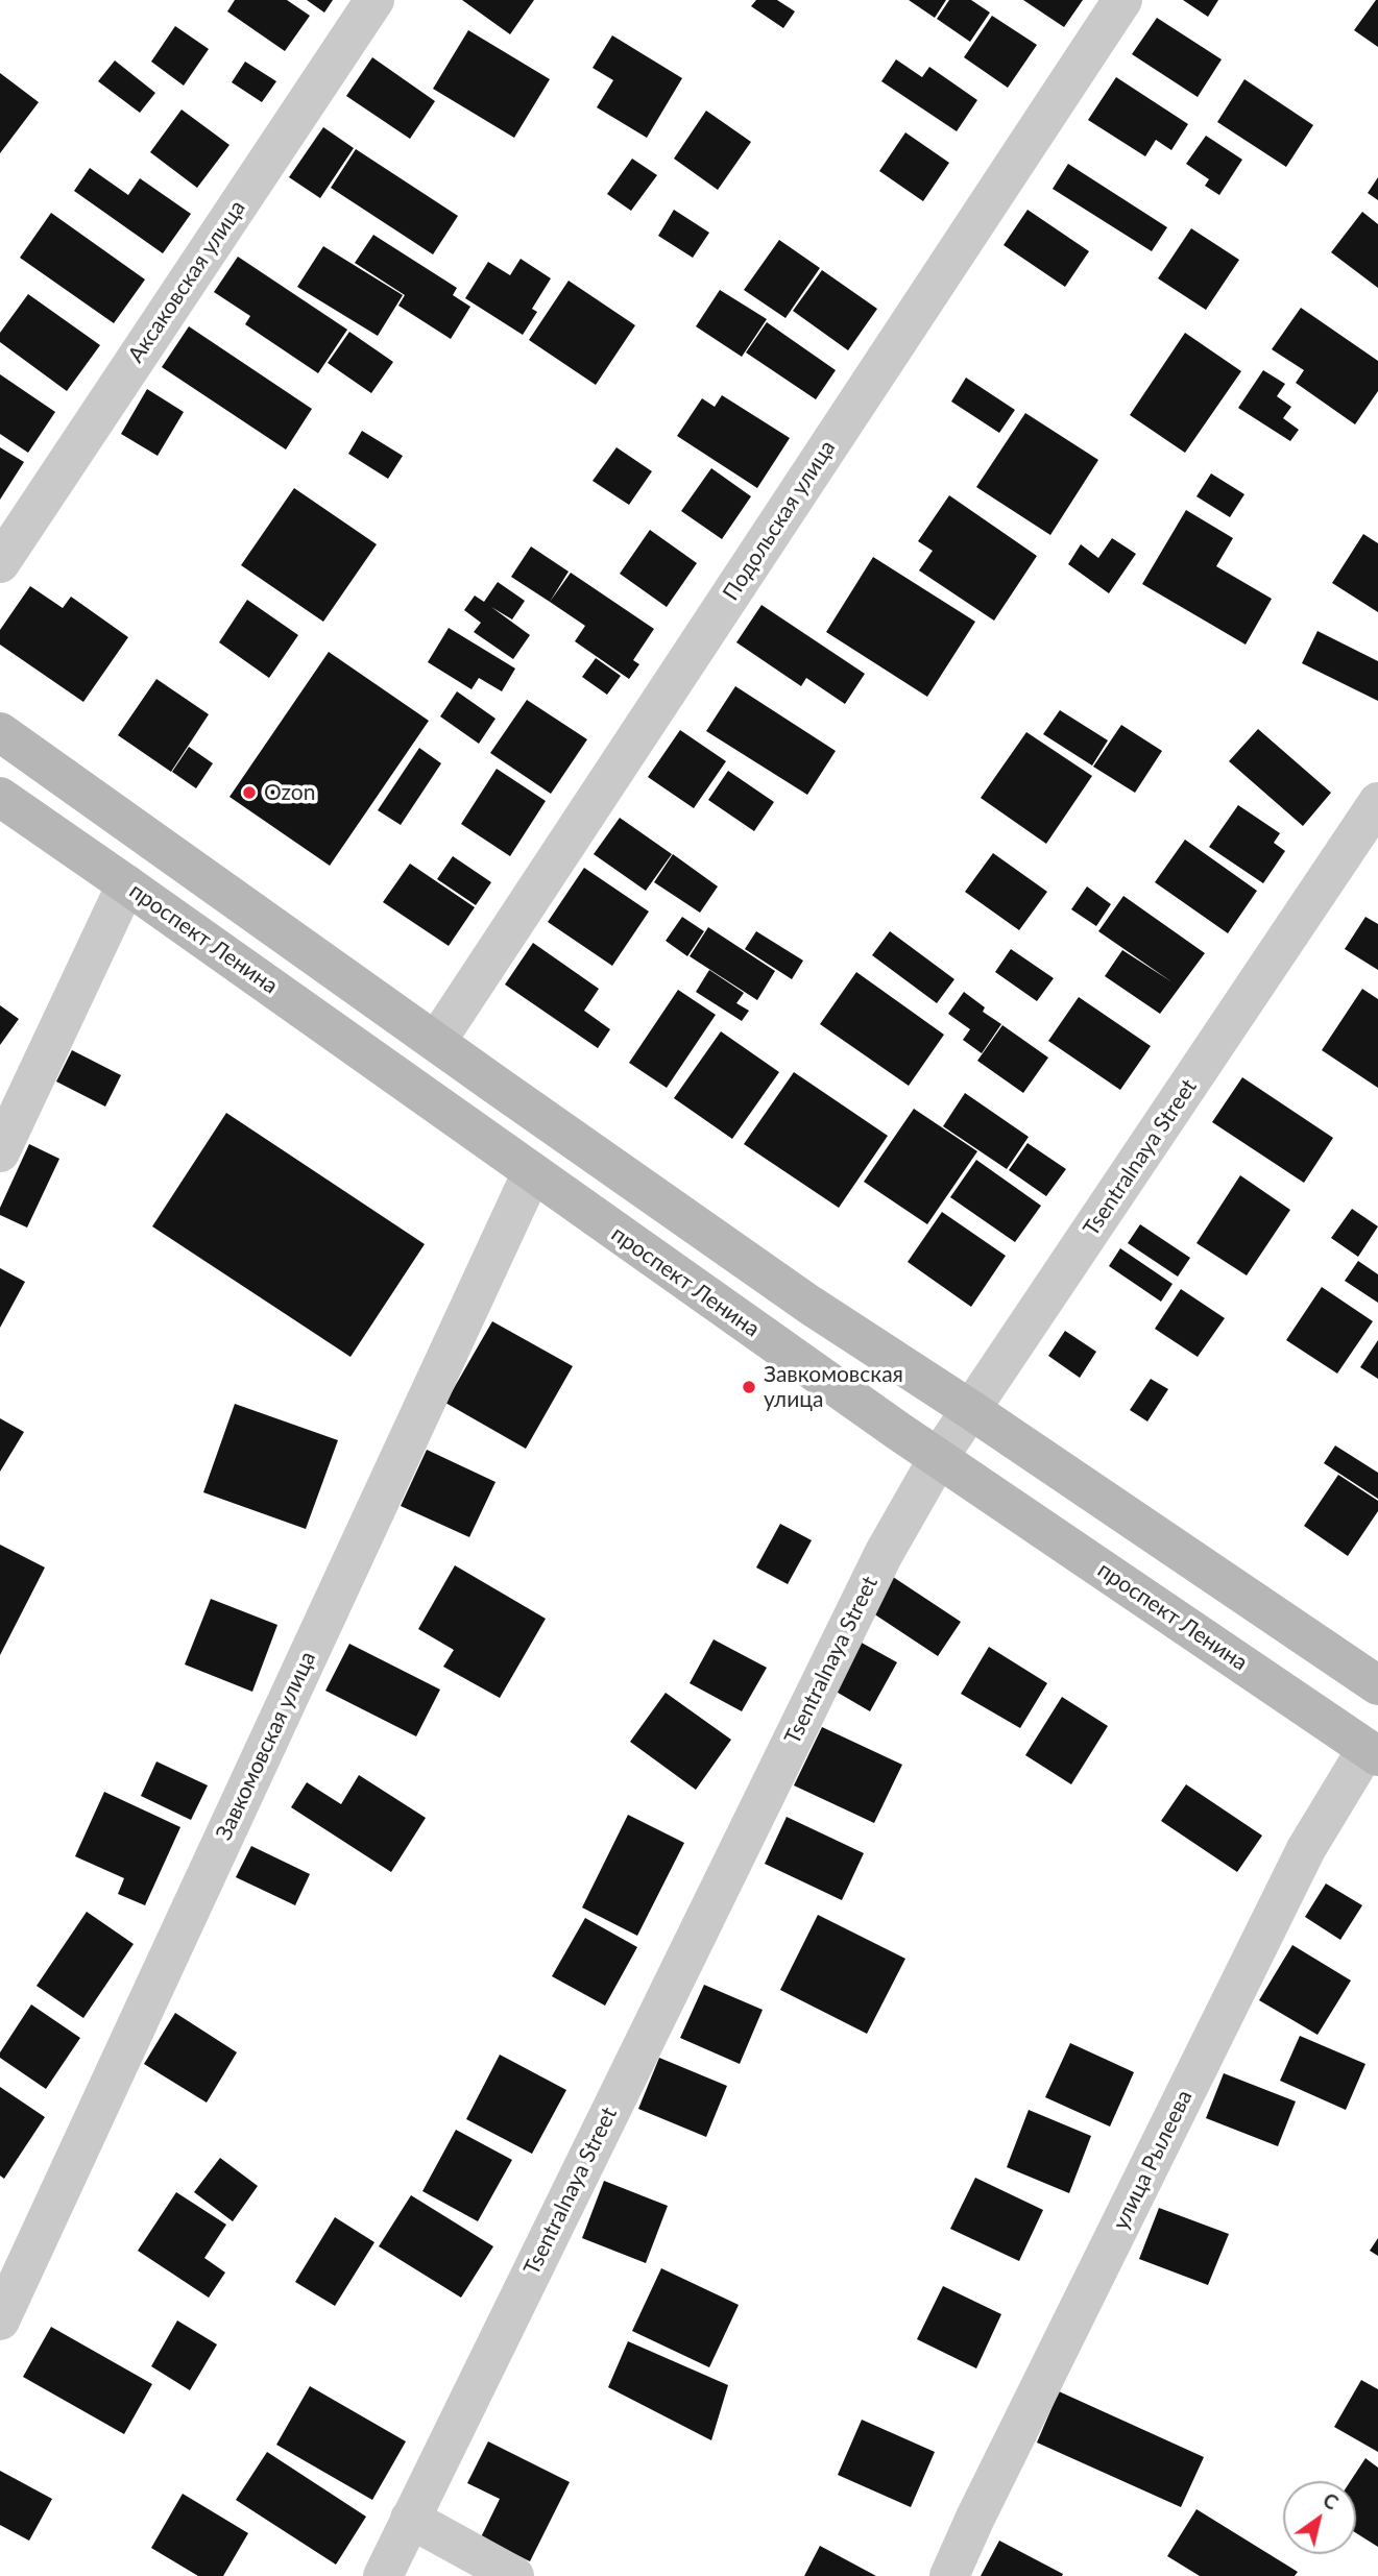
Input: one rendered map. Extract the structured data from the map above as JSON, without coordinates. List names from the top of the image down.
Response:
{
  "streets": {
    "main road": ["проспект Ленина"],
    "street": [
      "Аксаковская улица",
      "Подольская улица",
      "Tsentralnaya Street",
      "Завкомовская улица",
      "улица Рылеева"
    ]
  },
  "crossings": [
    ["проспект Ленина", "Tsentralnaya Street"],
    ["проспект Ленина", "Завкомовская улица"],
    ["проспект Ленина", "улица Рылеева"]
  ],
  "places": ["Ozon", "Завкомовская улица"],
  "north": "top right"
}
